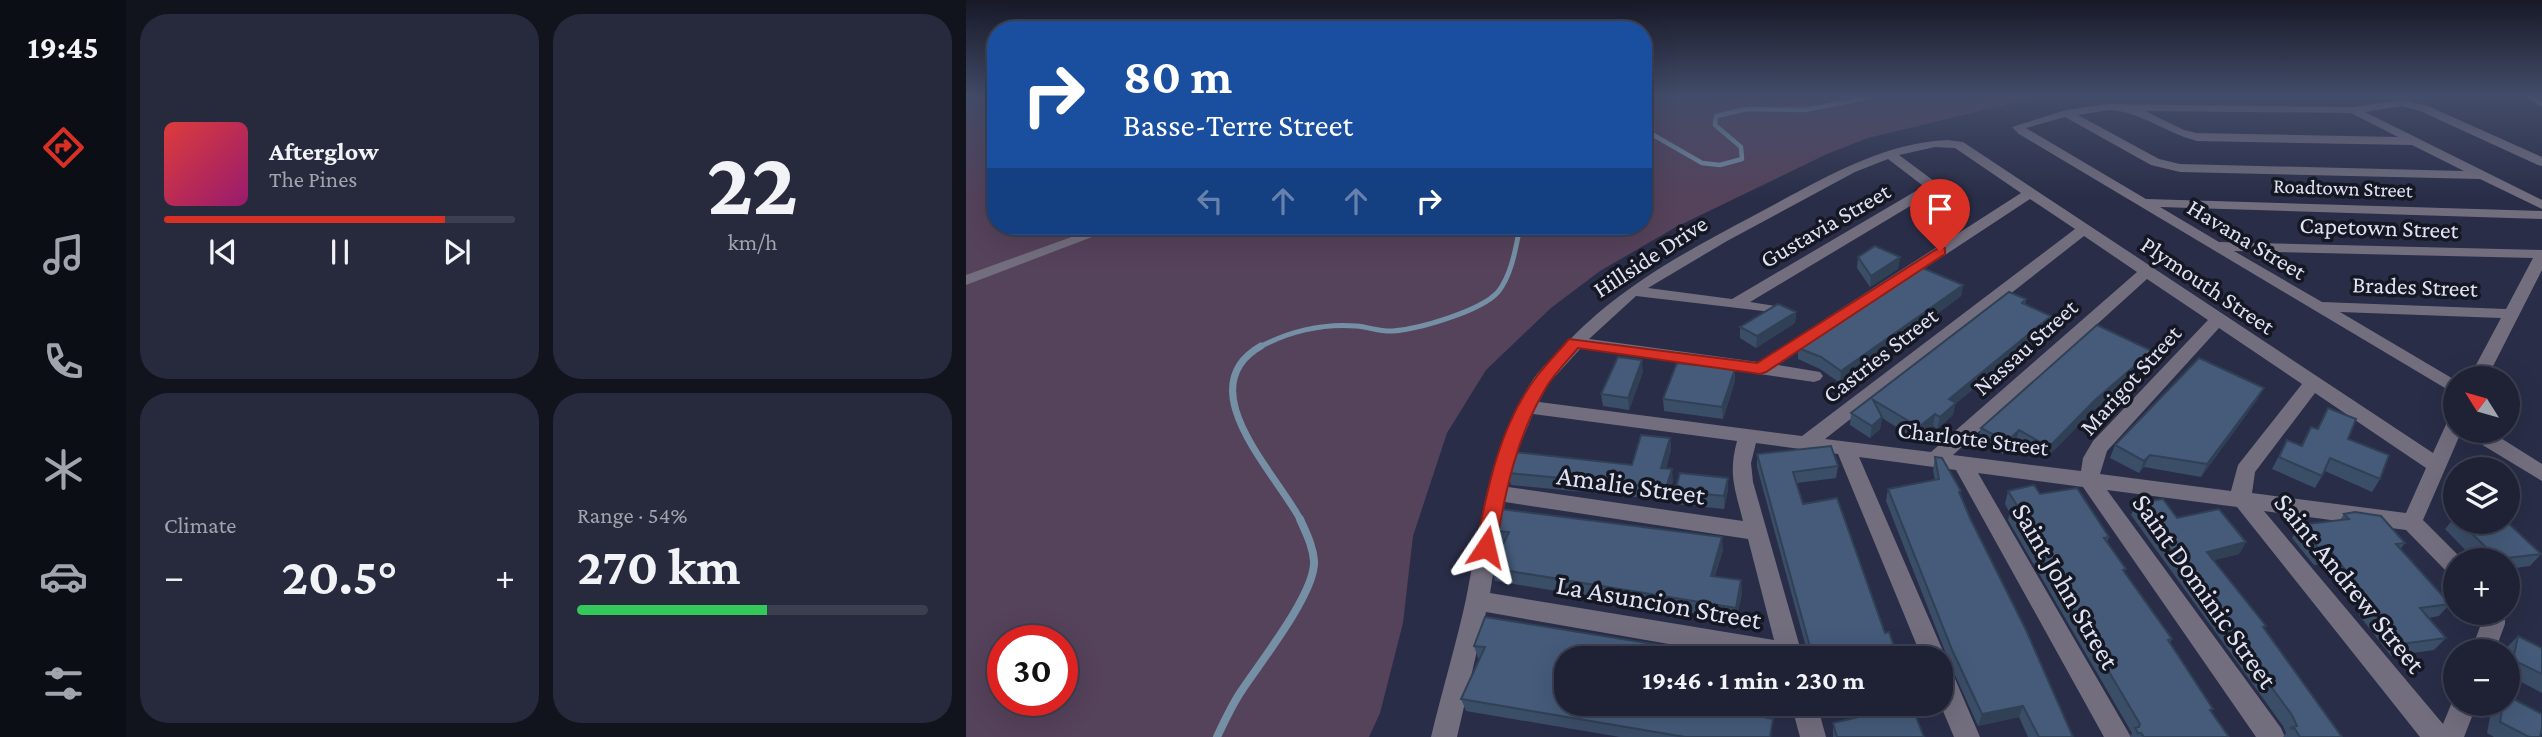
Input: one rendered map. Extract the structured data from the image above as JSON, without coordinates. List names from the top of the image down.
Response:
{
  "streets": {
    "street": [
      "Roadtown Street",
      "Gustavia Street",
      "Capetown Street",
      "Havana Street",
      "Hillside Drive",
      "Plymouth Street",
      "Brades Street",
      "Nassau Street",
      "Castries Street",
      "Marigot Street",
      "Charlotte Street",
      "Amalie Street",
      "Saint Andrew Street",
      "Saint John Street",
      "Saint Dominic Street",
      "La Asuncion Street"
    ]
  },
  "crossings": [
    ["Roadtown Street", "Havana Street"],
    ["Gustavia Street", "Hillside Drive"],
    ["Capetown Street", "Havana Street"],
    ["Havana Street", "Brades Street"],
    ["Hillside Drive", "Plymouth Street"],
    ["Hillside Drive", "Charlotte Street"],
    ["Hillside Drive", "Amalie Street"],
    ["Hillside Drive", "La Asuncion Street"],
    ["Plymouth Street", "Nassau Street"],
    ["Plymouth Street", "Castries Street"],
    ["Plymouth Street", "Marigot Street"],
    ["Nassau Street", "Charlotte Street"],
    ["Castries Street", "Charlotte Street"],
    ["Marigot Street", "Charlotte Street"],
    ["Marigot Street", "Saint Dominic Street"],
    ["Charlotte Street", "Saint Andrew Street"],
    ["Charlotte Street", "Saint John Street"],
    ["Charlotte Street", "Saint Dominic Street"]
  ],
  "north": "top left",
  "page": {
    "tabs": "19:45",
    "tile": [
      ["22", "km/h"],
      "Climate",
      ["Range · 54%", "270 km"]
    ],
    "turn": ["80 m", "Basse-Terre Street"],
    "song": ["Afterglow", "The Pines"],
    "map_buttons": ["+", "−"],
    "heat": ["−", "20.5°", "+"],
    "limit": "30",
    "trip": "19:46 · 1 min · 230 m"
  }
}
